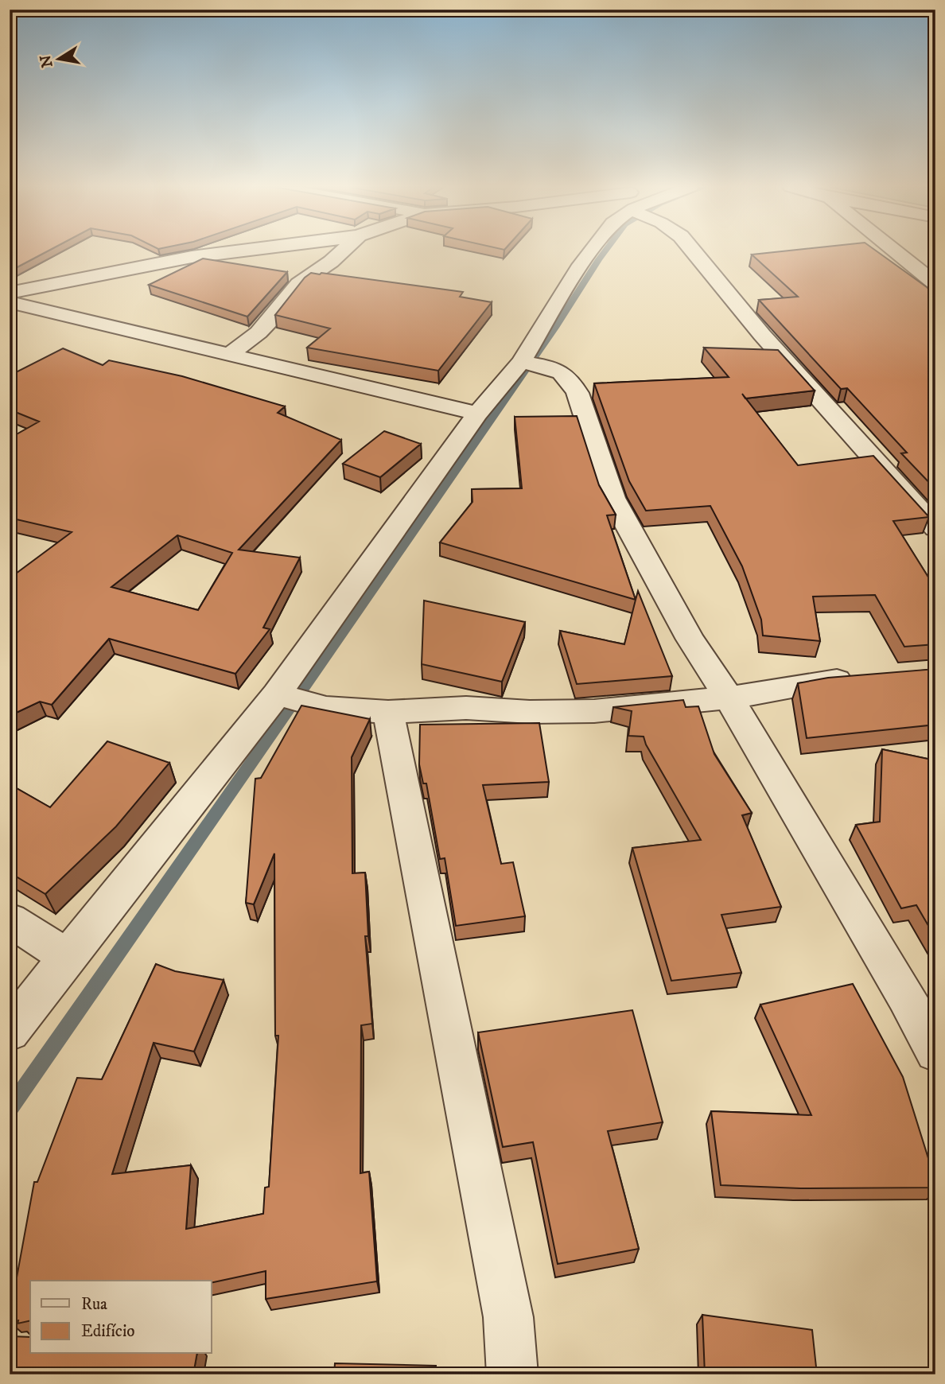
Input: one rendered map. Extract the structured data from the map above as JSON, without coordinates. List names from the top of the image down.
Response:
{
  "legend": ["Rua", "Edifício"],
  "north": "left"
}
